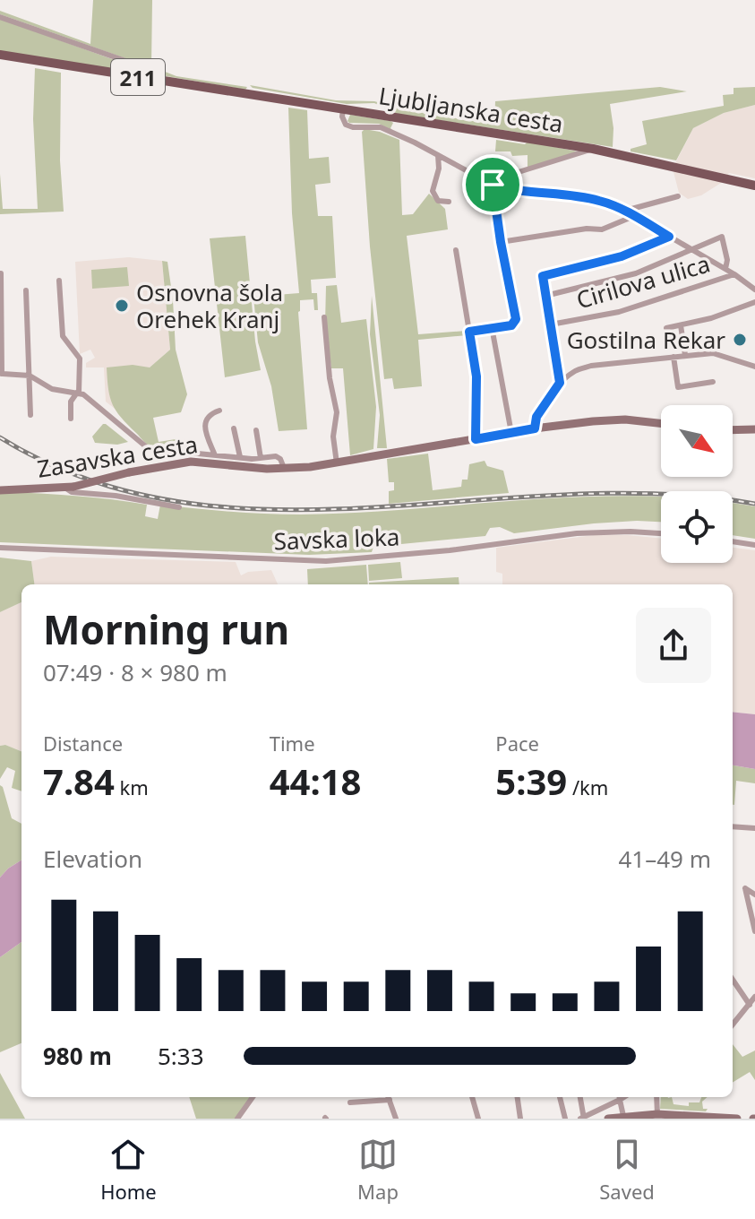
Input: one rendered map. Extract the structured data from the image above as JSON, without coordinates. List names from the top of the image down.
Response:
{
  "streets": {
    "main road": ["211", "Ljubljanska cesta"],
    "street": ["Cirilova ulica", "Zasavska cesta", "Savska loka"]
  },
  "crossings": [
    ["211", "Ljubljanska cesta"],
    ["Ljubljanska cesta", "Cirilova ulica"]
  ],
  "places": ["Osnovna šola Orehek Kranj", "Gostilna Rekar"],
  "north": "bottom right",
  "page": {
    "heading": ["Morning run", "07:49 · 8 × 980 m"],
    "stats": [
      ["Distance", "7.84 km"],
      ["Time", "44:18"],
      ["Pace", "5:39 /km"]
    ],
    "chart": ["Elevation", "41–49 m"],
    "list": [
      {
        "name": "980 m",
        "note": "5:33"
      }
    ],
    "tabs": ["Home", "Map", "Saved"]
  }
}
